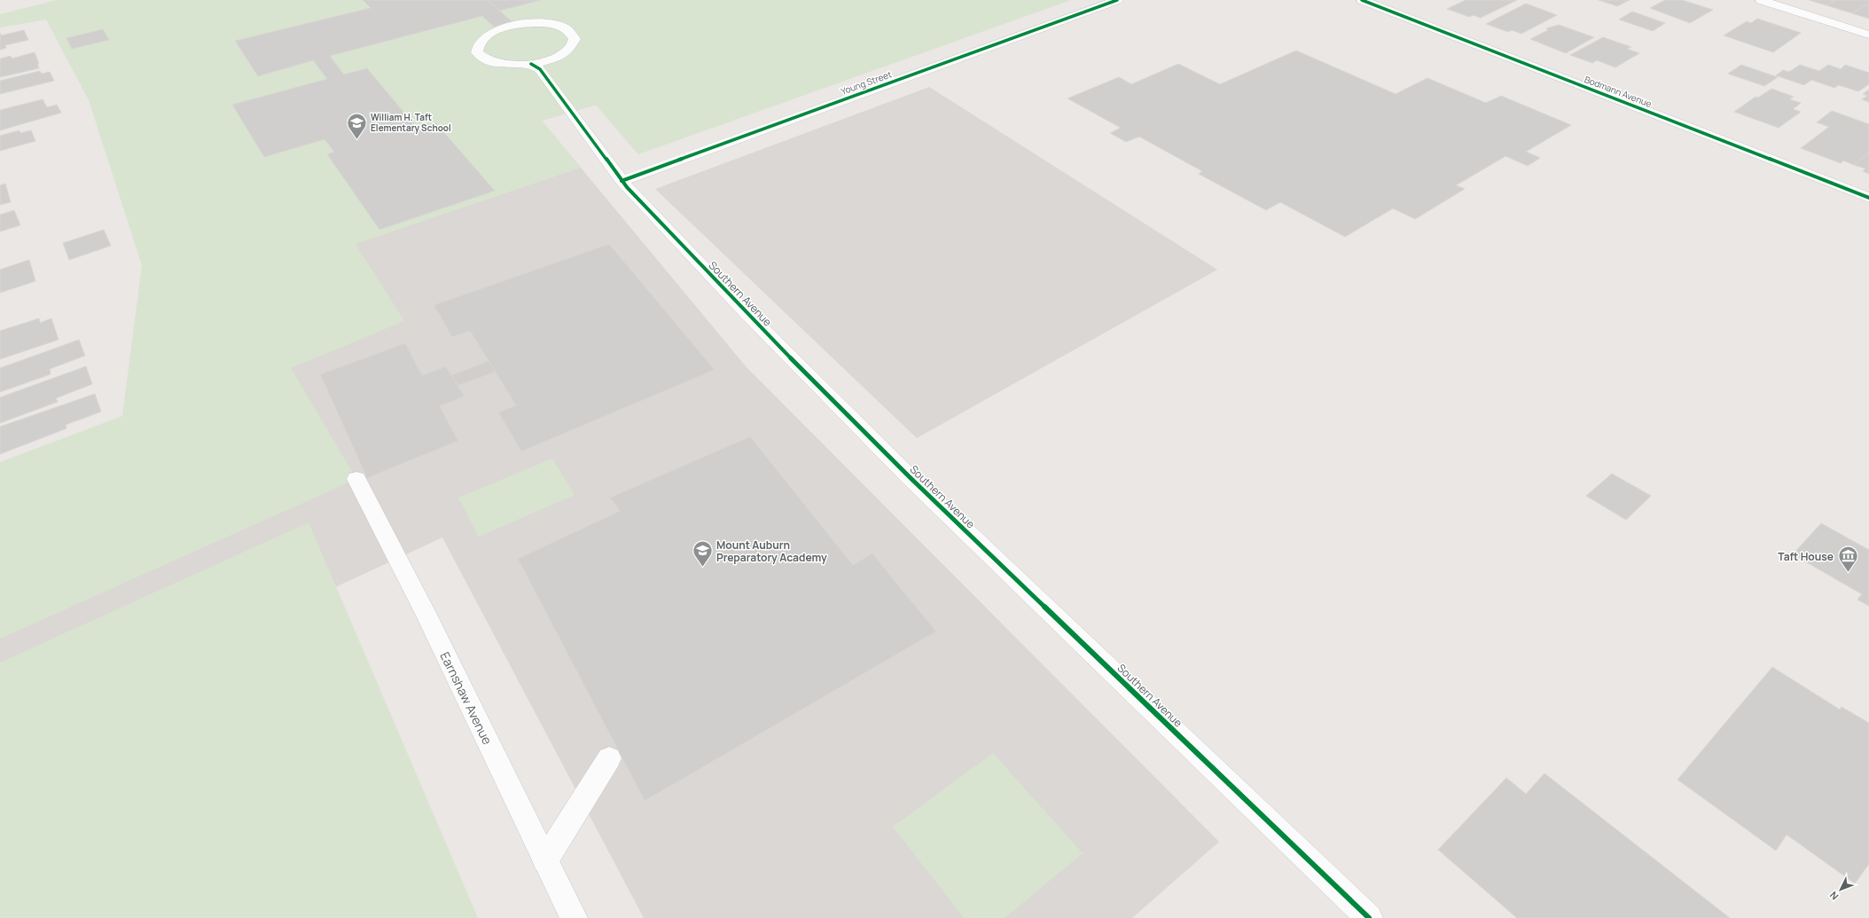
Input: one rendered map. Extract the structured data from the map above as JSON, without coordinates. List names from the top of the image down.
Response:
{
  "streets": {
    "street": [
      "Young Street",
      "Bodmann Avenue",
      "Southern Avenue",
      "Earnshaw Avenue"
    ]
  },
  "crossings": [
    ["Young Street", "Southern Avenue"]
  ],
  "places": {
    "school or university": ["William H. Taft Elementary School", "Mount Auburn Preparatory Academy"],
    "museum": ["Taft House"]
  },
  "north": "bottom left"
}
